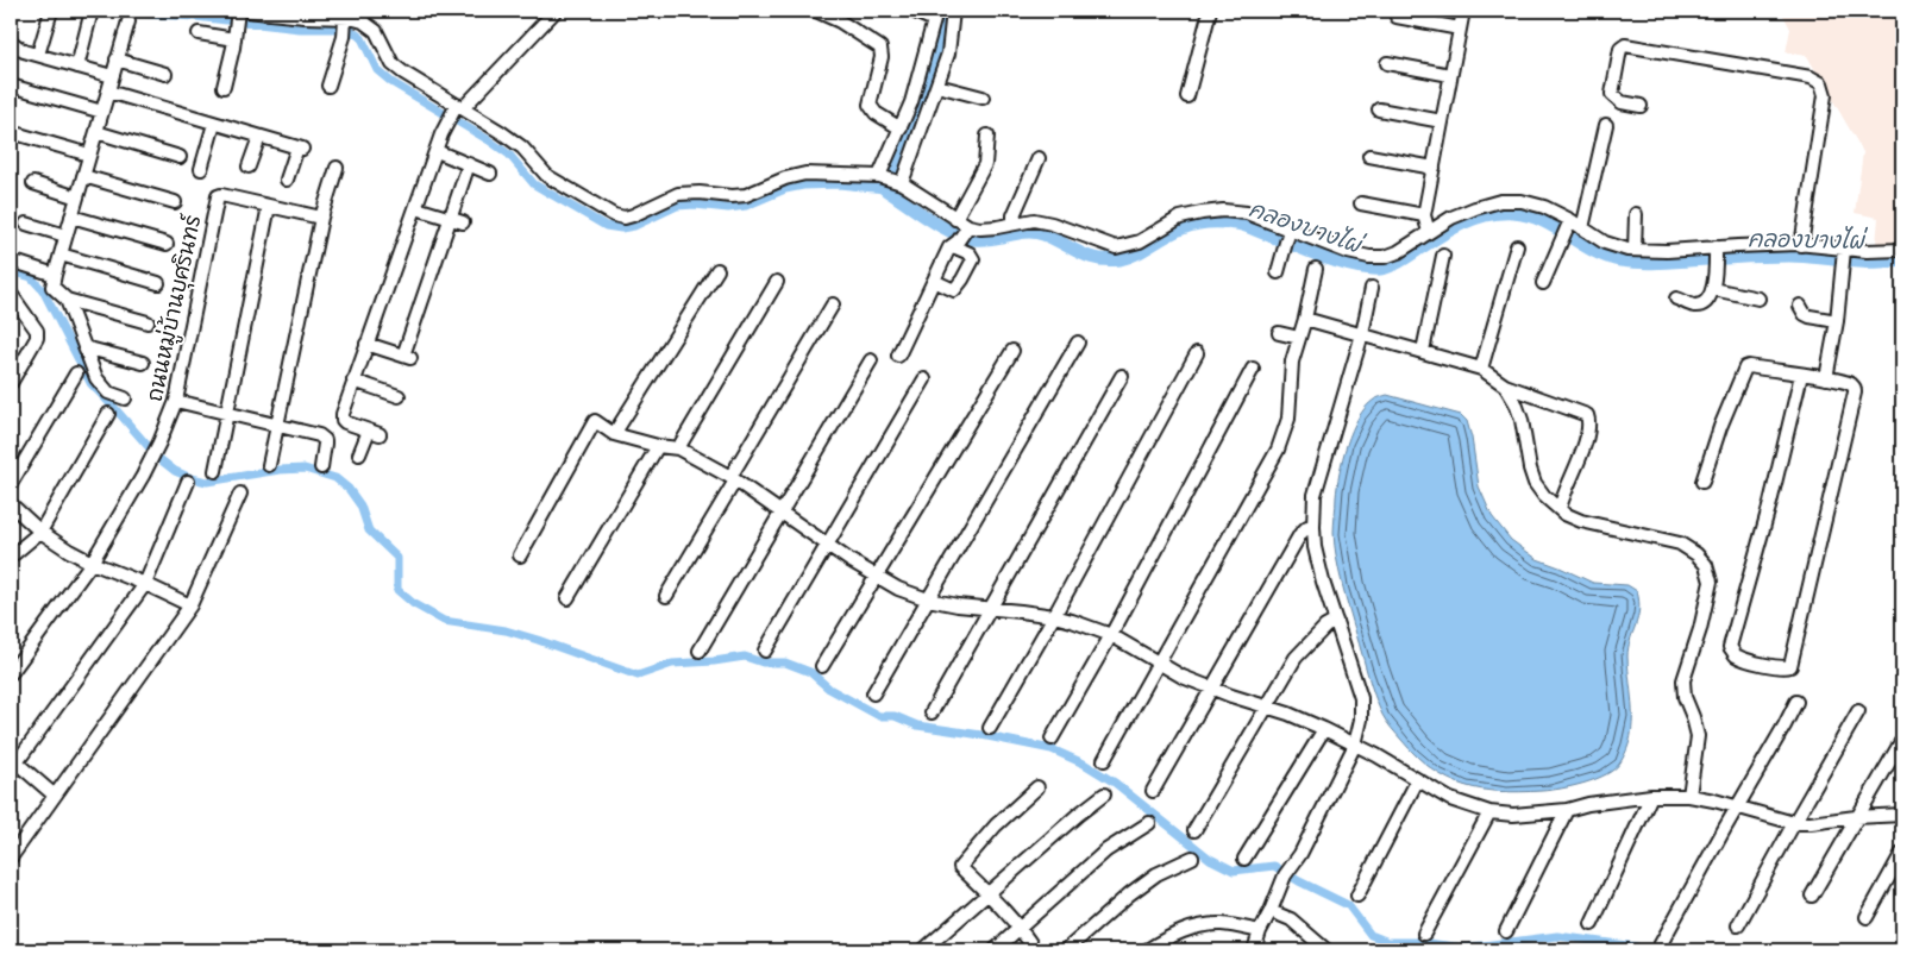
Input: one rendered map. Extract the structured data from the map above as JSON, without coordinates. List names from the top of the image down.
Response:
{
  "streets": {
    "street": ["ถนนหมู่บ้านบุศรินทร์"]
  },
  "water": ["คลองบางไผ่"]
}
